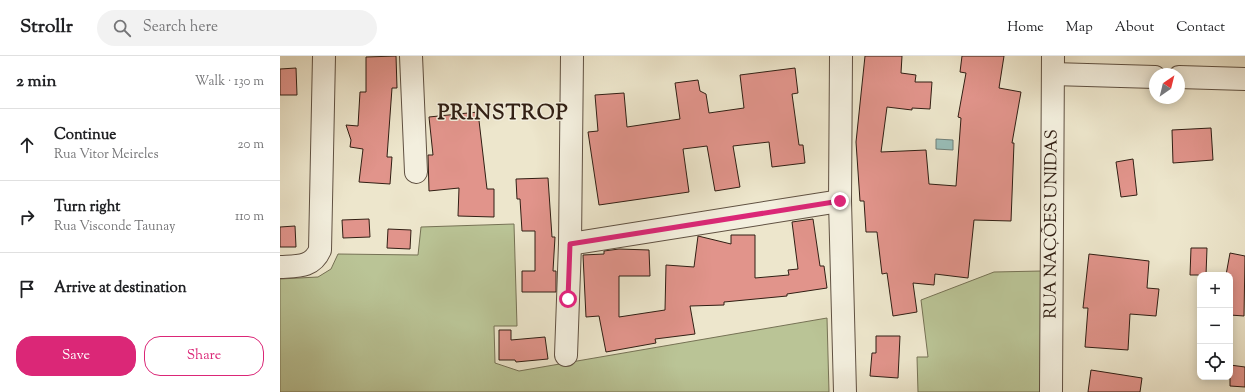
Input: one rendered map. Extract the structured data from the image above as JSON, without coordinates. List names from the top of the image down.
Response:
{
  "streets": {
    "street": ["RUA NAÇÕES UNIDAS"]
  },
  "districts": ["PRINSTROP"],
  "north": "top right",
  "page": {
    "header": "Strollr",
    "search": "Search here",
    "nav": [
      "Home",
      "Map",
      "About",
      "Contact"
    ],
    "heading": ["2 min", "Walk · 130 m"],
    "list": [
      ["Continue", "Rua Vitor Meireles", "20 m"],
      ["Turn right", "Rua Visconde Taunay", "110 m"],
      "Arrive at destination"
    ],
    "map_buttons": ["+", "−"],
    "buttons": ["Save", "Share"]
  }
}
